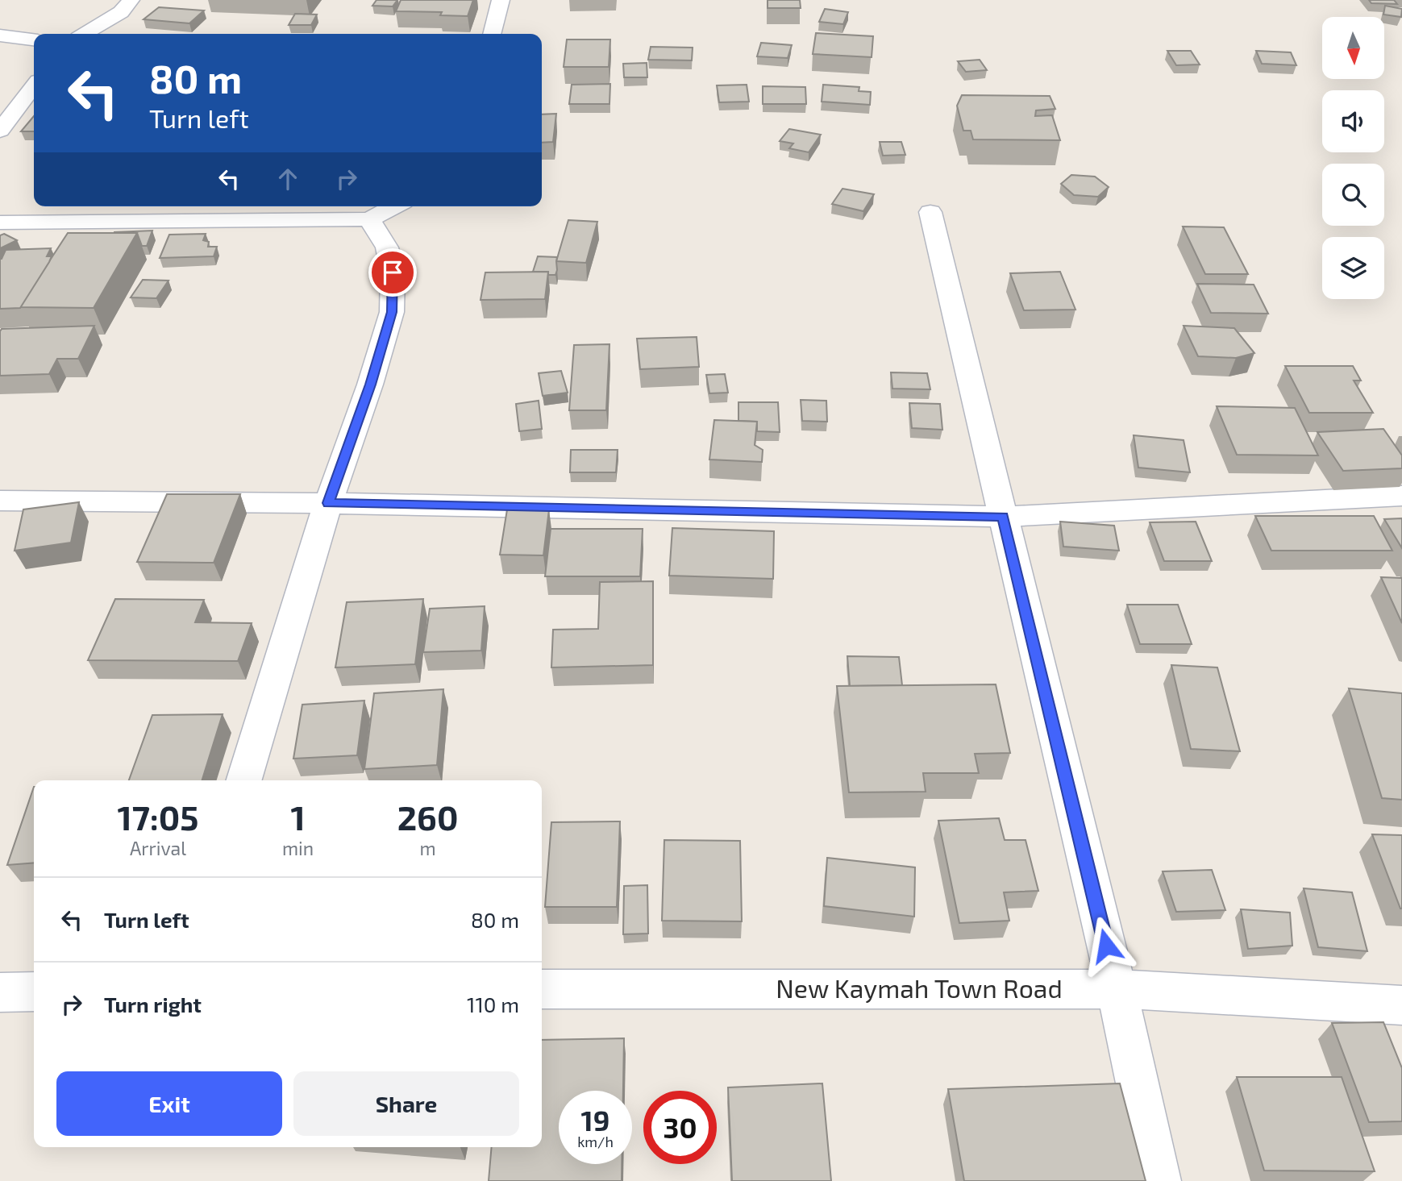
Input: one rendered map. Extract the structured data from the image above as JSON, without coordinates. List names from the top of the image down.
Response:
{
  "streets": {
    "street": ["New Kaymah Town Road"]
  },
  "north": "bottom",
  "page": {
    "turn": ["80 m", "Turn left"],
    "eta": [
      "17:05",
      "Arrival",
      "1",
      "min",
      "260",
      "m"
    ],
    "list": [
      {
        "name": "Turn left",
        "value": "80 m"
      },
      {
        "name": "Turn right",
        "value": "110 m"
      }
    ],
    "buttons": ["Exit", "Share"],
    "speed": "19 km/h",
    "limit": "30"
  }
}
